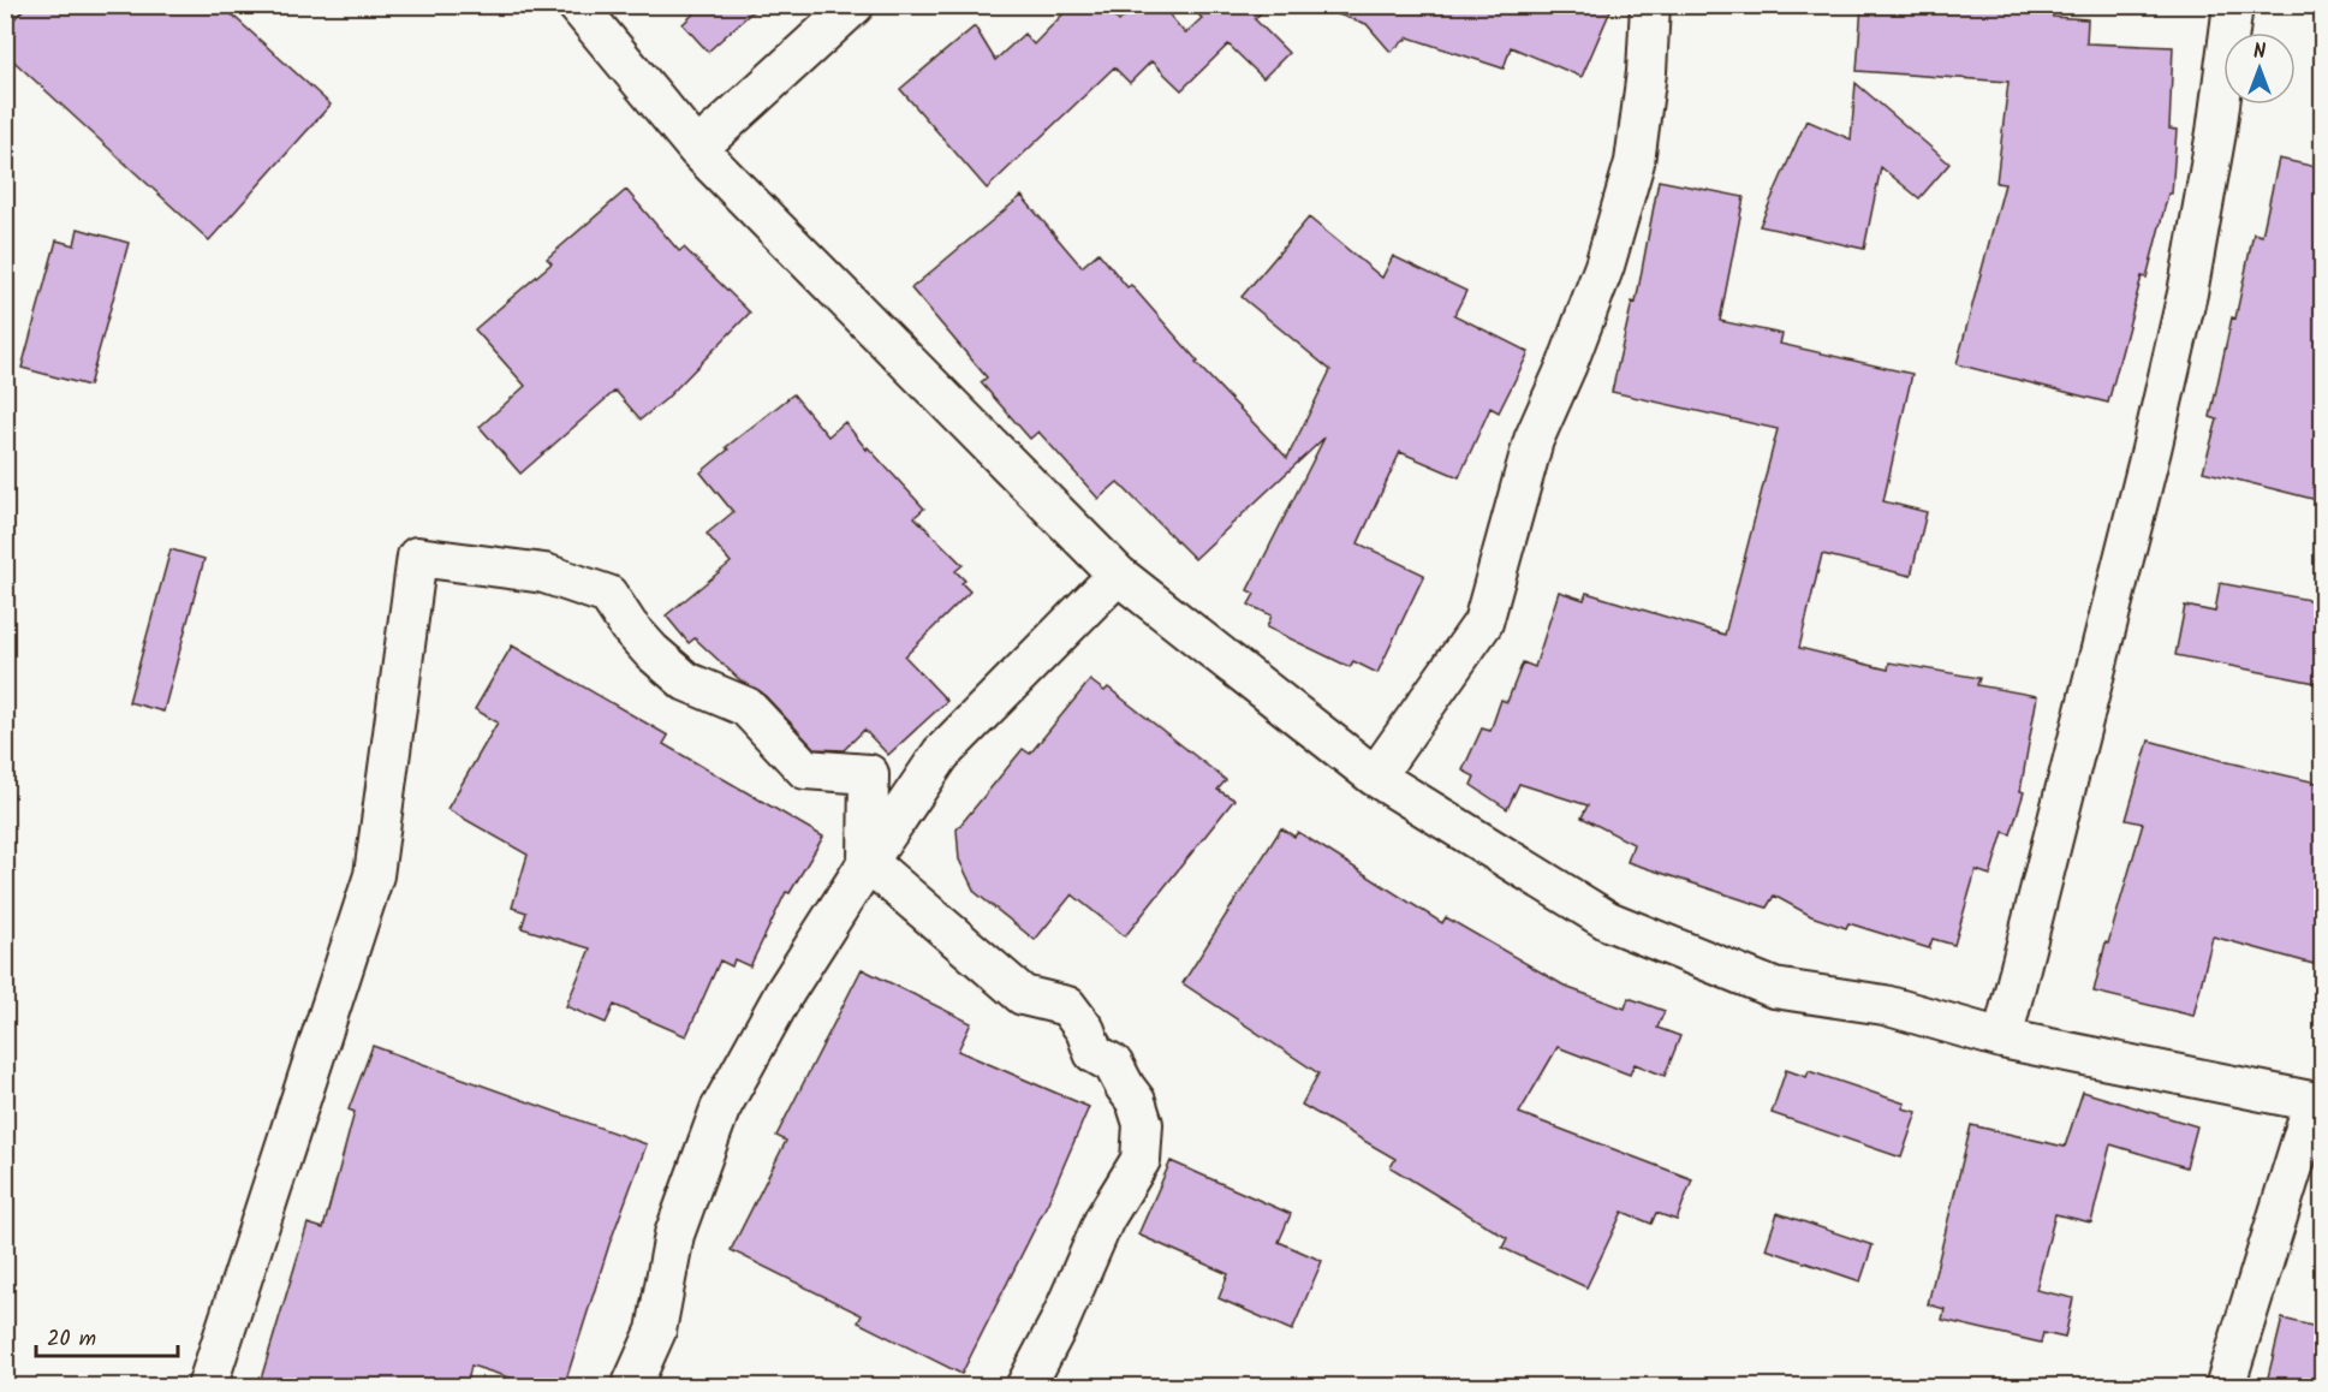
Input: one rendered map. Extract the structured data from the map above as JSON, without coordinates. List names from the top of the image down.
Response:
{
  "scale_bar": "20 m",
  "north": "top"
}
